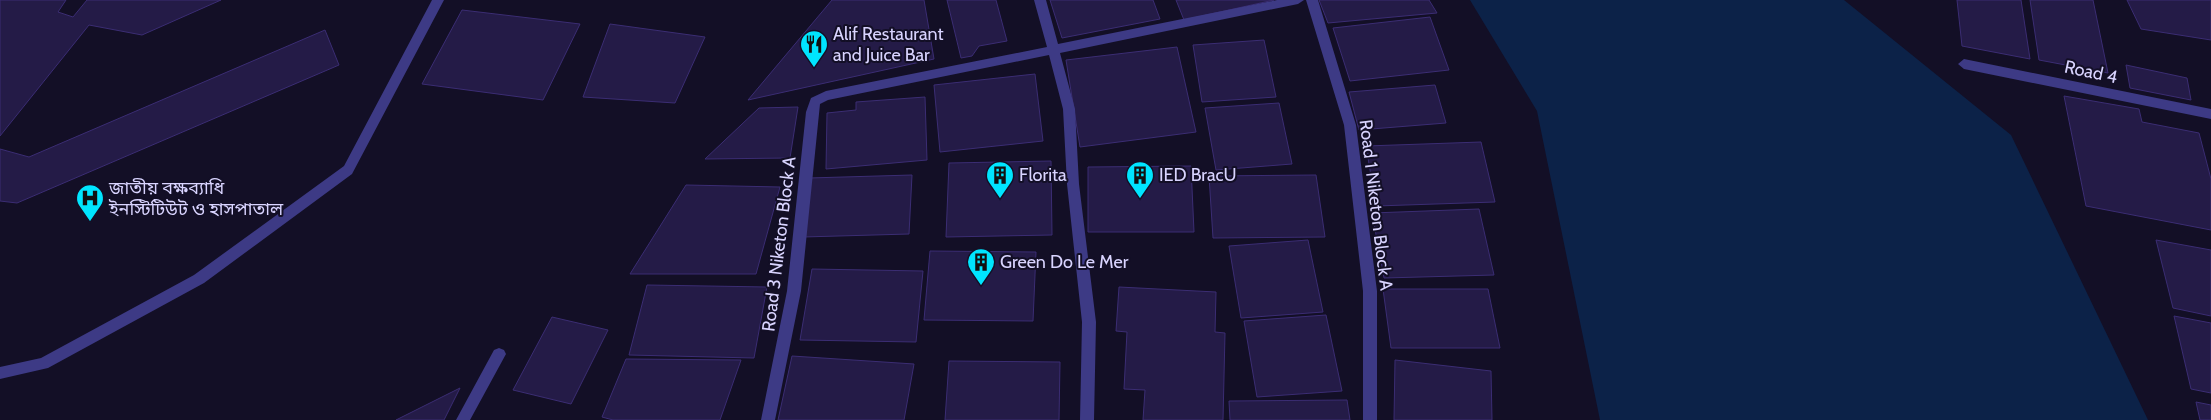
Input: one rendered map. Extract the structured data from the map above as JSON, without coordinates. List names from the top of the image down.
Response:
{
  "streets": {
    "street": ["Road 4", "Road 1 Niketon Block A", "Road 3 Niketon Block A"]
  },
  "places": {
    "restaurant": ["Alif Restaurant and Juice Bar"],
    "building": ["Florita", "IED BracU", "Green Do Le Mer"],
    "hospital": ["জাতীয় বক্ষব্যাধি ইনস্টিটিউট ও হাসপাতাল"]
  }
}
